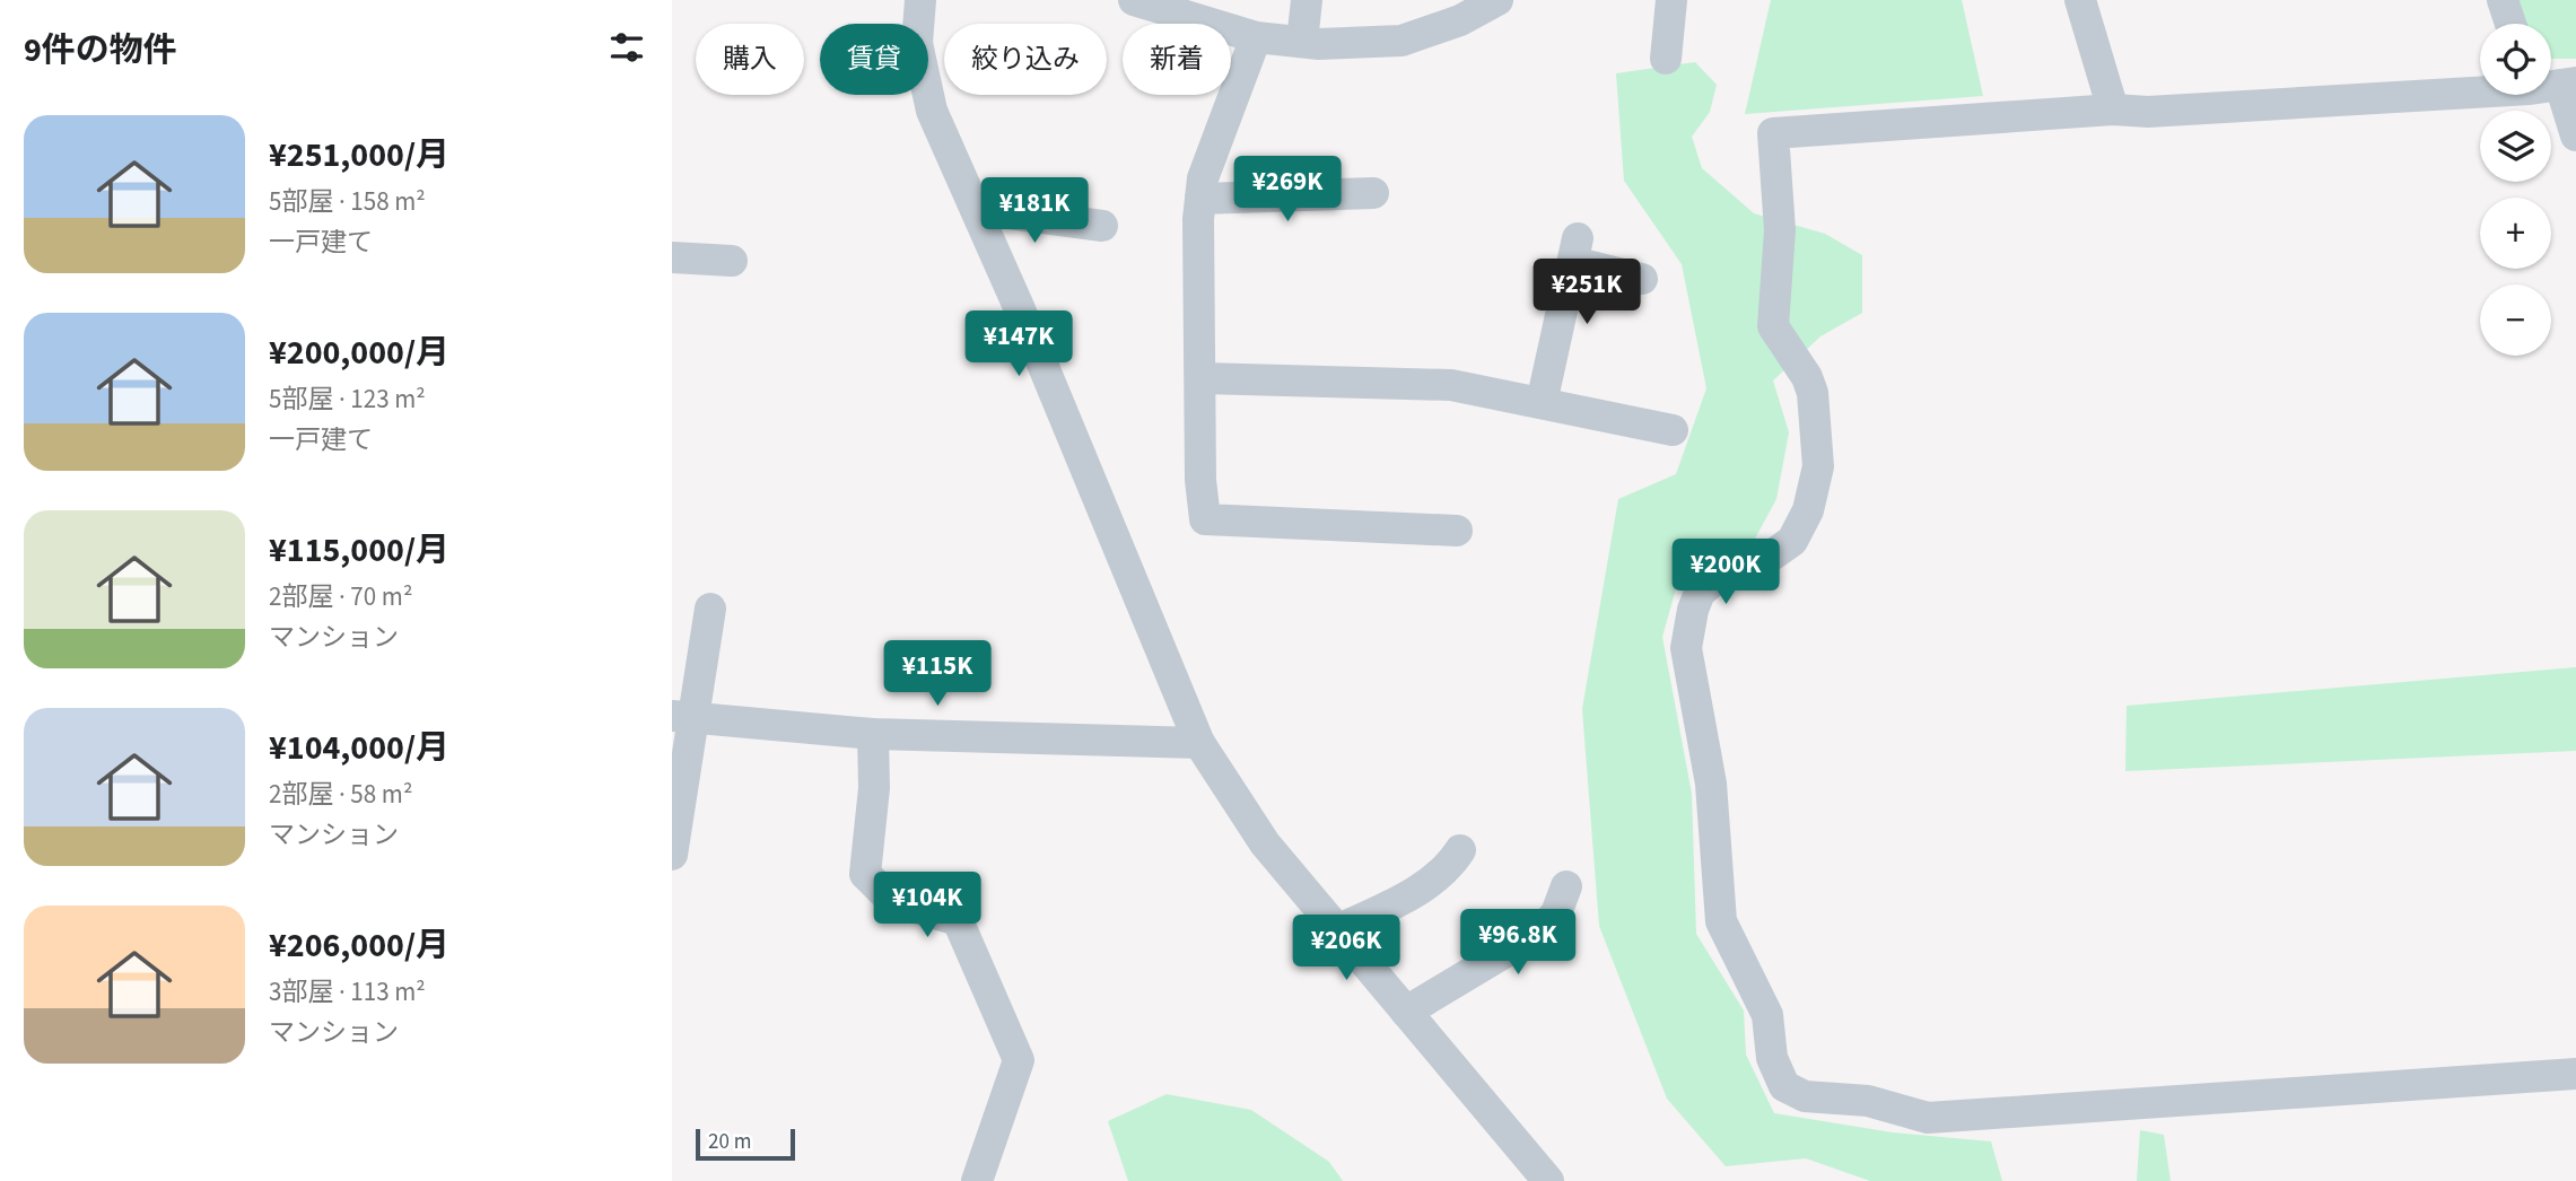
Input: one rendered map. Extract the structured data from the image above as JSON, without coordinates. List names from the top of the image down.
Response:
{
  "scale_bar": "20 m",
  "page": {
    "heading": "9件の物件",
    "map_buttons": ["+", "−"],
    "chip": [
      "購入",
      "賃貸",
      "絞り込み",
      "新着"
    ],
    "list": [
      {
        "name": "¥251,000/月",
        "note": "5部屋 · 158 m² · 一戸建て"
      },
      {
        "name": "¥200,000/月",
        "note": "5部屋 · 123 m² · 一戸建て"
      },
      {
        "name": "¥115,000/月",
        "note": "2部屋 · 70 m² · マンション"
      },
      {
        "name": "¥104,000/月",
        "note": "2部屋 · 58 m² · マンション"
      },
      {
        "name": "¥206,000/月",
        "note": "3部屋 · 113 m² · マンション"
      }
    ],
    "price": [
      "¥269K",
      "¥181K",
      "¥251K",
      "¥147K",
      "¥200K",
      "¥115K",
      "¥104K",
      "¥96.8K",
      "¥206K"
    ],
    "scale": "20 m"
  }
}
